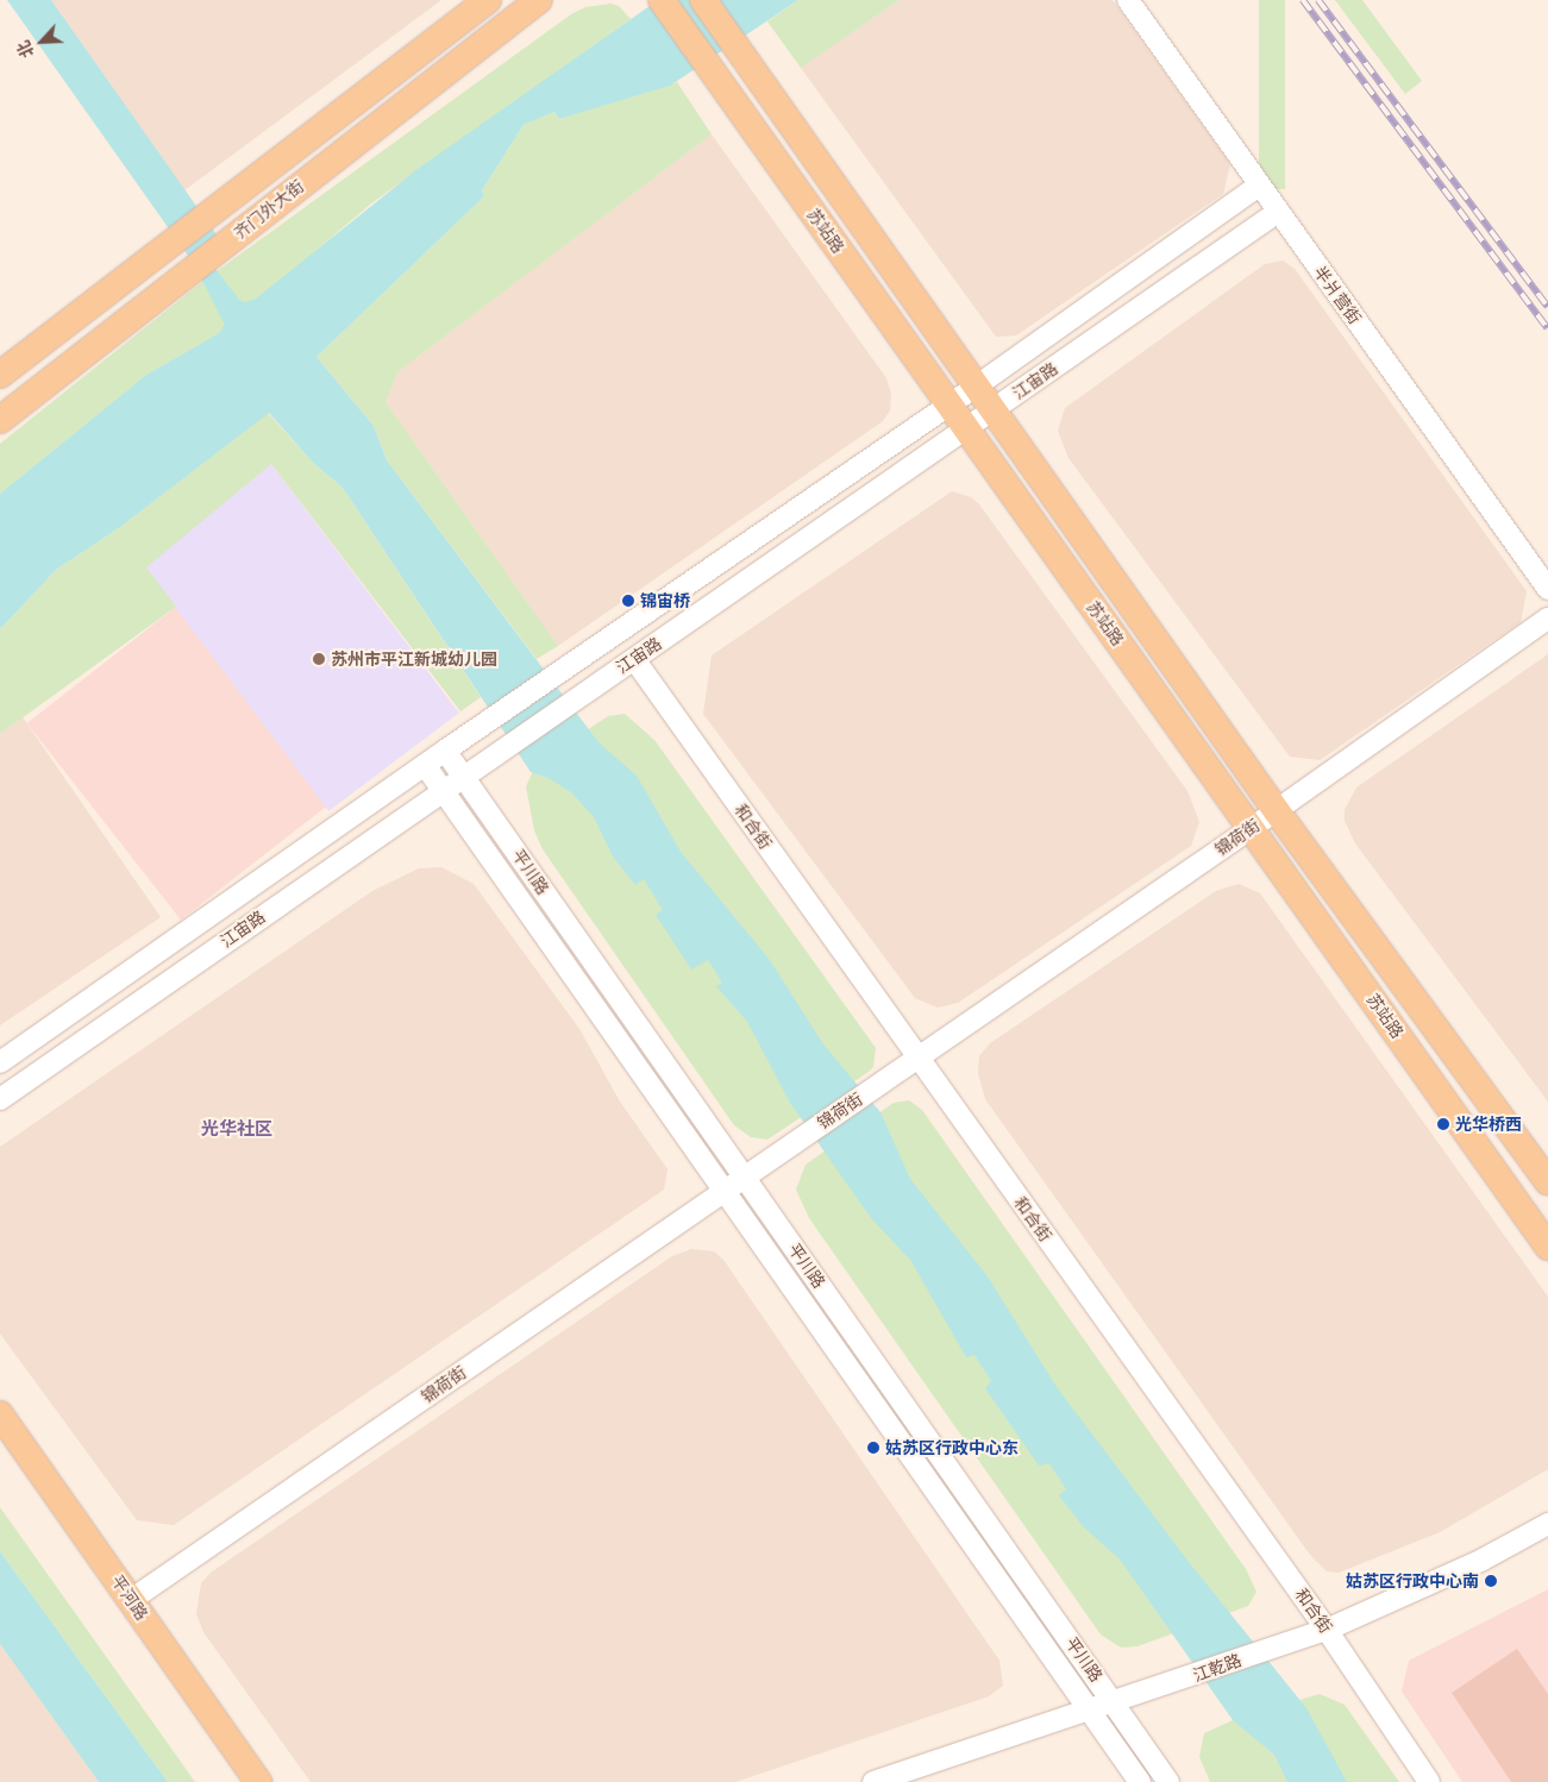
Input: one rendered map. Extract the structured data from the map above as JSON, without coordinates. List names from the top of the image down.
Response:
{
  "streets": {
    "main road": ["齐门外大街", "苏站路", "平河路"],
    "street": [
      "半爿营街",
      "江宙路",
      "和合街",
      "锦荷街",
      "平川路",
      "江乾路"
    ]
  },
  "crossings": [
    ["苏站路", "江宙路"],
    ["苏站路", "锦荷街"],
    ["半爿营街", "江宙路"],
    ["江宙路", "和合街"],
    ["江宙路", "平川路"],
    ["和合街", "锦荷街"],
    ["和合街", "江乾路"],
    ["锦荷街", "平川路"],
    ["锦荷街", "平河路"],
    ["平川路", "江乾路"]
  ],
  "districts": ["光华社区"],
  "places": [
    "锦宙桥",
    "苏州市平江新城幼儿园",
    "光华桥西",
    "姑苏区行政中心东",
    "姑苏区行政中心南"
  ],
  "north": "bottom left"
}
